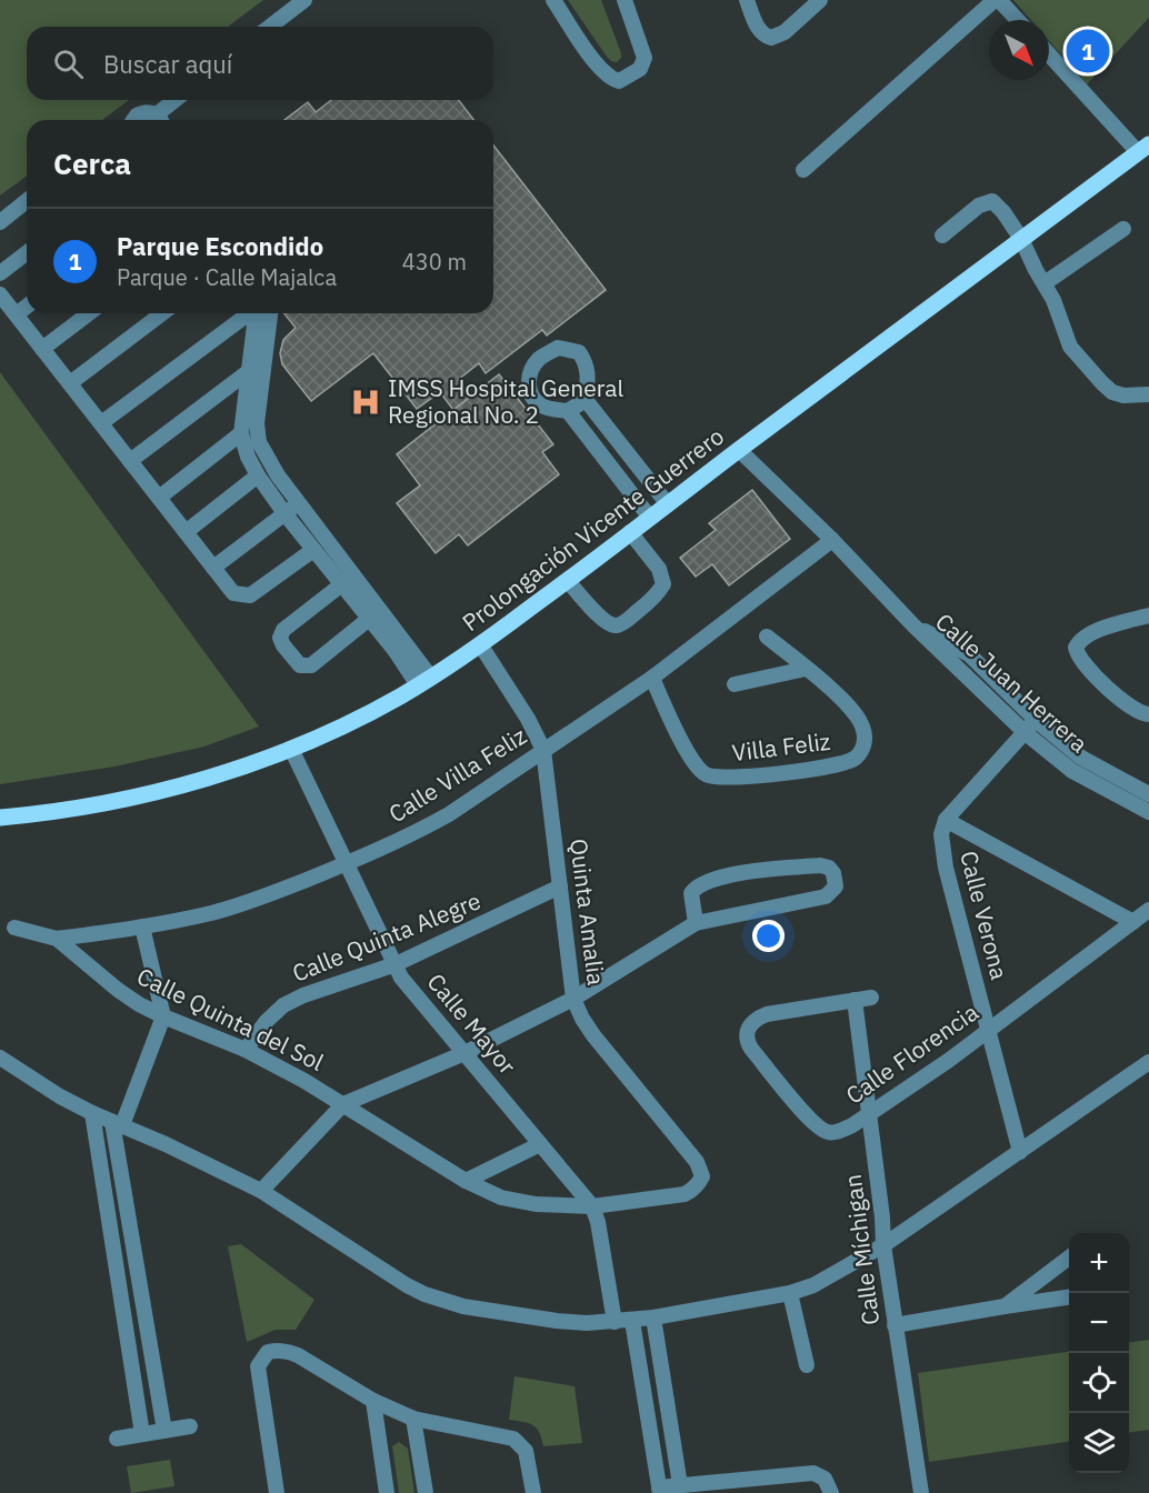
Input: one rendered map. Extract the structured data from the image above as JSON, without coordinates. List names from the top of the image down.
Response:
{
  "streets": {
    "main road": ["Prolongación Vicente Guerrero"],
    "street": [
      "Calle Juan Herrera",
      "Villa Feliz",
      "Calle Villa Feliz",
      "Quinta Amalia",
      "Calle Verona",
      "Calle Quinta Alegre",
      "Calle Quinta del Sol",
      "Calle Mayor",
      "Calle Florencia",
      "Calle Míchigan"
    ]
  },
  "crossings": [
    ["Prolongación Vicente Guerrero", "Calle Juan Herrera"],
    ["Prolongación Vicente Guerrero", "Quinta Amalia"],
    ["Prolongación Vicente Guerrero", "Calle Mayor"],
    ["Calle Juan Herrera", "Calle Villa Feliz"],
    ["Villa Feliz", "Calle Villa Feliz"],
    ["Calle Villa Feliz", "Quinta Amalia"],
    ["Calle Villa Feliz", "Calle Quinta del Sol"],
    ["Calle Villa Feliz", "Calle Mayor"],
    ["Quinta Amalia", "Calle Quinta Alegre"],
    ["Quinta Amalia", "Calle Quinta del Sol"],
    ["Calle Verona", "Calle Florencia"],
    ["Calle Quinta Alegre", "Calle Quinta del Sol"],
    ["Calle Quinta Alegre", "Calle Mayor"],
    ["Calle Quinta del Sol", "Calle Mayor"],
    ["Calle Florencia", "Calle Míchigan"]
  ],
  "places": {
    "hospital": ["IMSS Hospital General Regional No. 2"]
  },
  "north": "bottom right",
  "page": {
    "pins": "1",
    "search": "Buscar aquí",
    "heading": "Cerca",
    "list": [
      {
        "mark": "1",
        "name": "Parque Escondido",
        "note": "Parque · Calle Majalca",
        "value": "430 m"
      }
    ],
    "map_buttons": ["+", "−"]
  }
}
